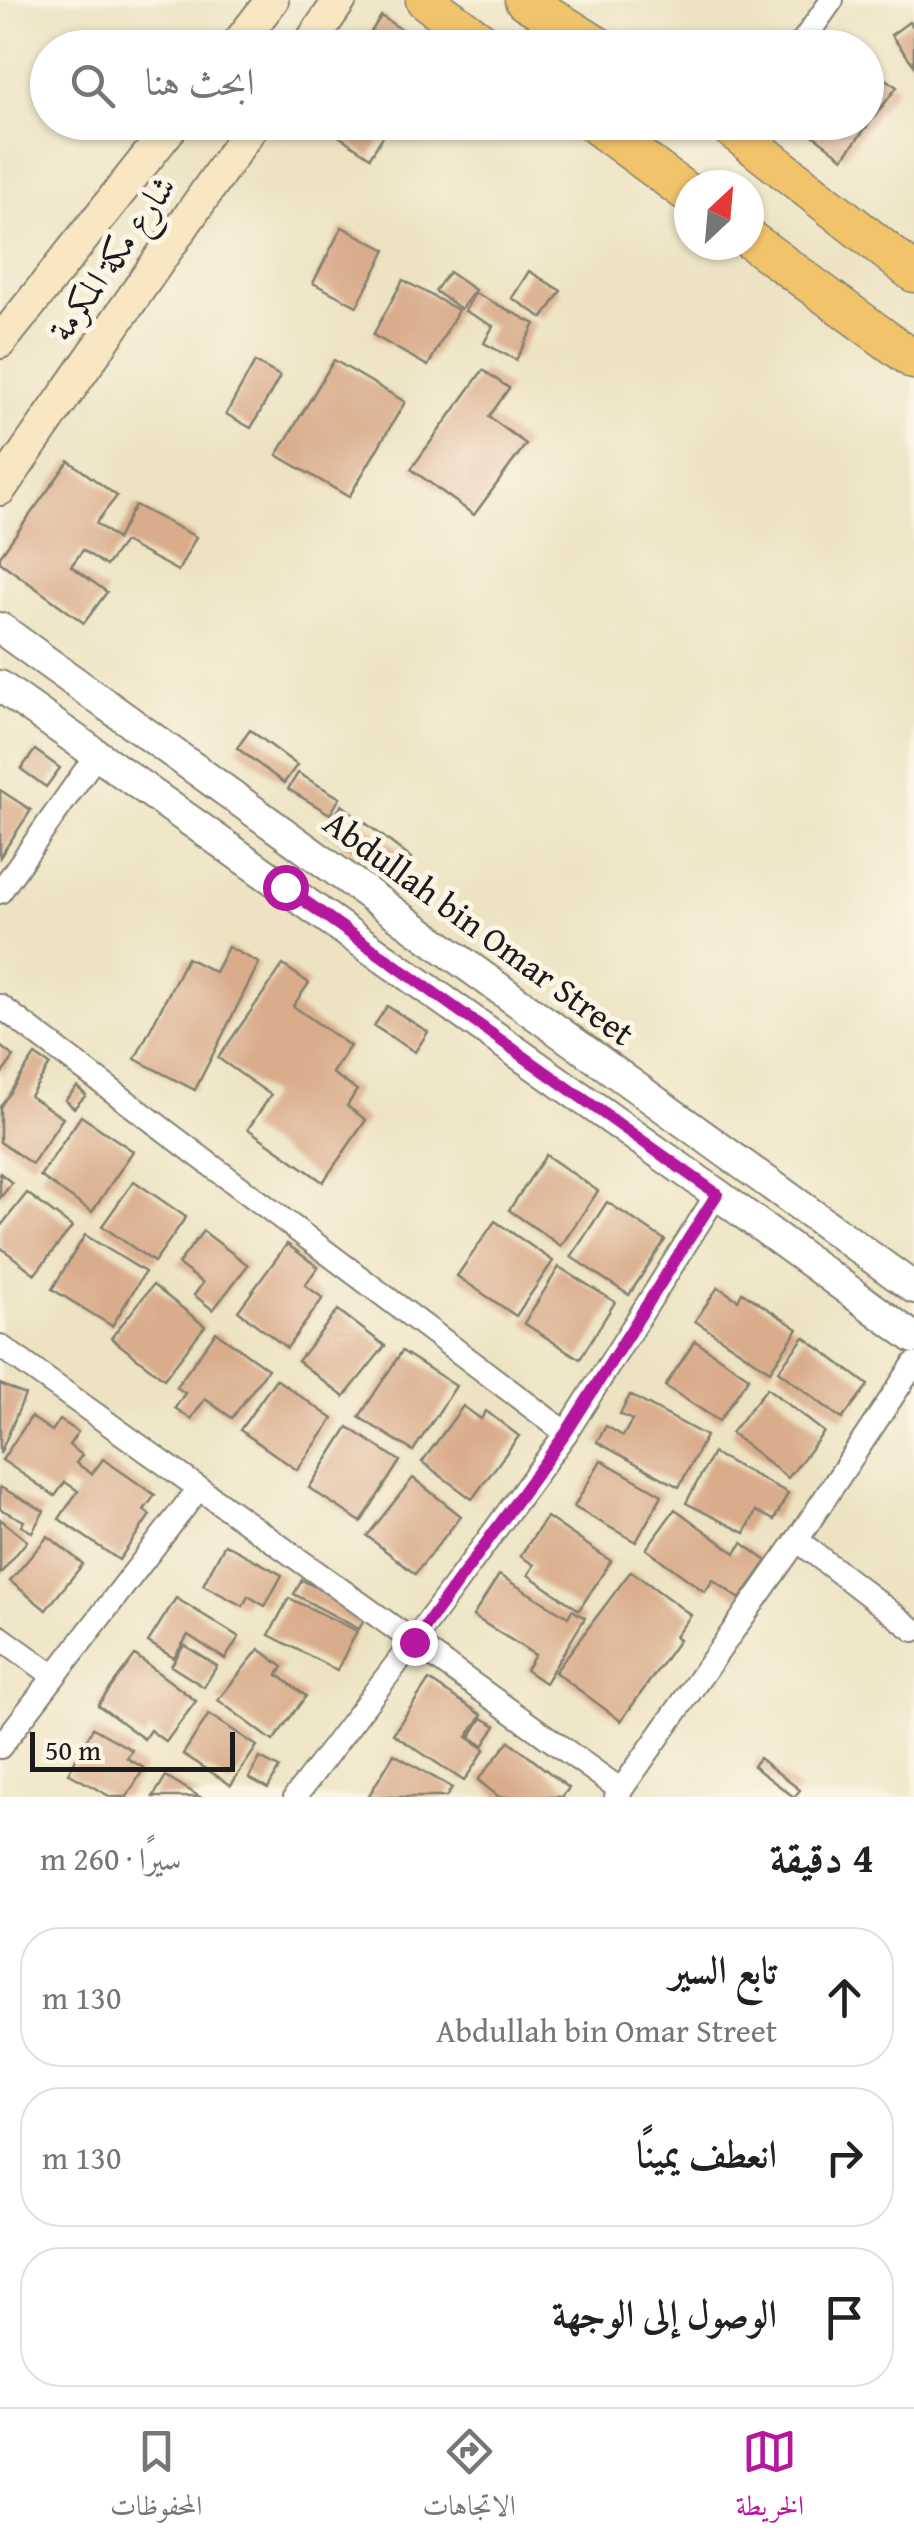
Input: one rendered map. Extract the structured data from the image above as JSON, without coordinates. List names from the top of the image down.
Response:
{
  "streets": {
    "main road": ["شارع مكة المكرمة"],
    "street": ["Abdullah bin Omar Street"]
  },
  "scale_bar": "50 m",
  "north": "top right",
  "page": {
    "search": "ابحث هنا",
    "scale": "50 m",
    "heading": ["4 دقيقة", "سيرًا · 260 m"],
    "list": [
      ["تابع السير", "Abdullah bin Omar Street", "130 m"],
      ["انعطف يمينًا", "130 m"],
      "الوصول إلى الوجهة"
    ],
    "nav": ["الخريطة", "الاتجاهات", "المحفوظات"]
  }
}
